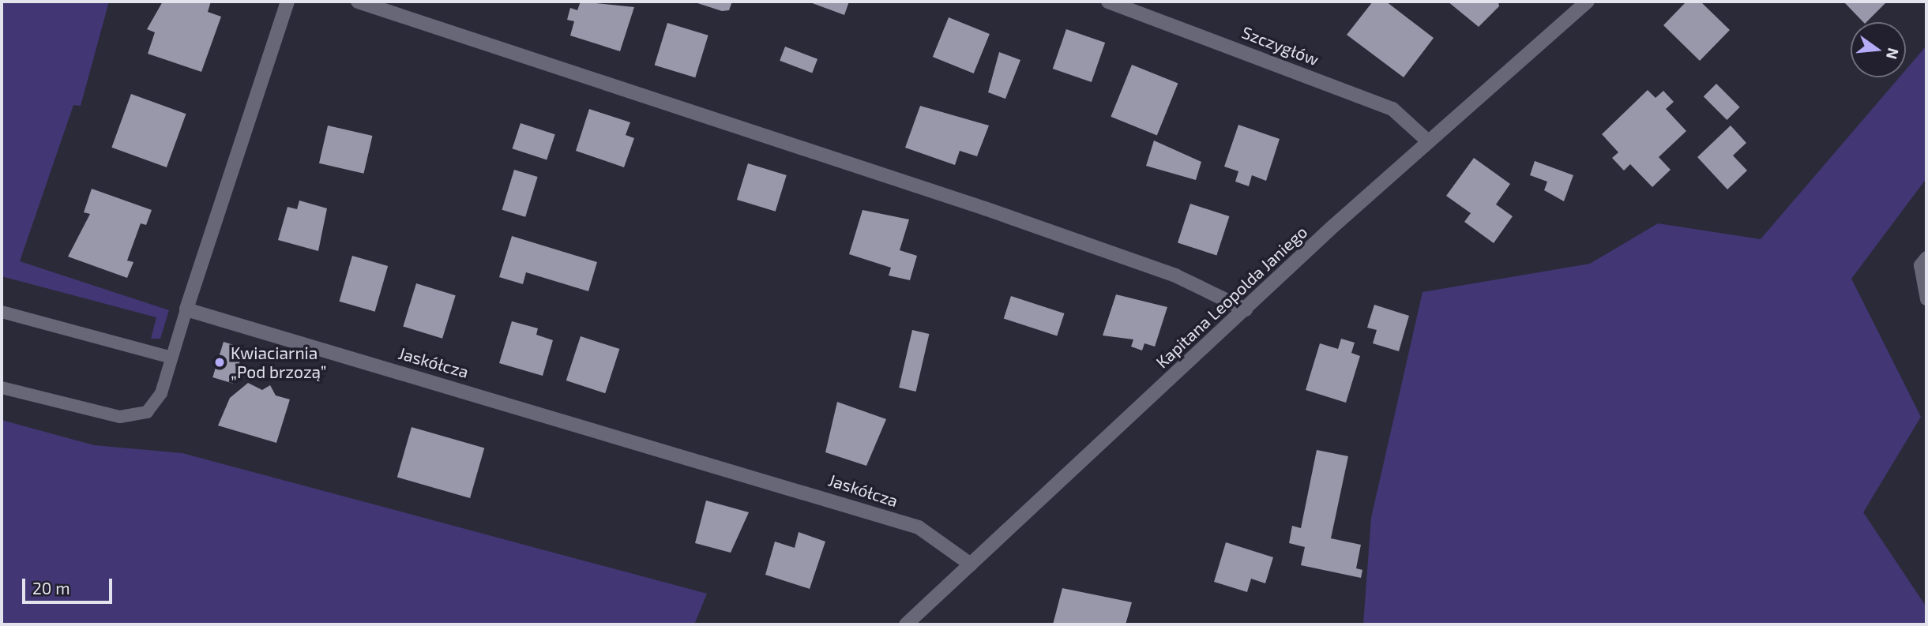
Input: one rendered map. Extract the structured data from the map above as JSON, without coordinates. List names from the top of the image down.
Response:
{
  "streets": {
    "street": ["Szczygłów", "Kapitana Leopolda Janiego", "Jaskółcza"]
  },
  "crossings": [
    ["Szczygłów", "Kapitana Leopolda Janiego"],
    ["Kapitana Leopolda Janiego", "Jaskółcza"]
  ],
  "places": ["Kwiaciarnia „Pod brzozą”"],
  "scale_bar": "20 m",
  "north": "right"
}
